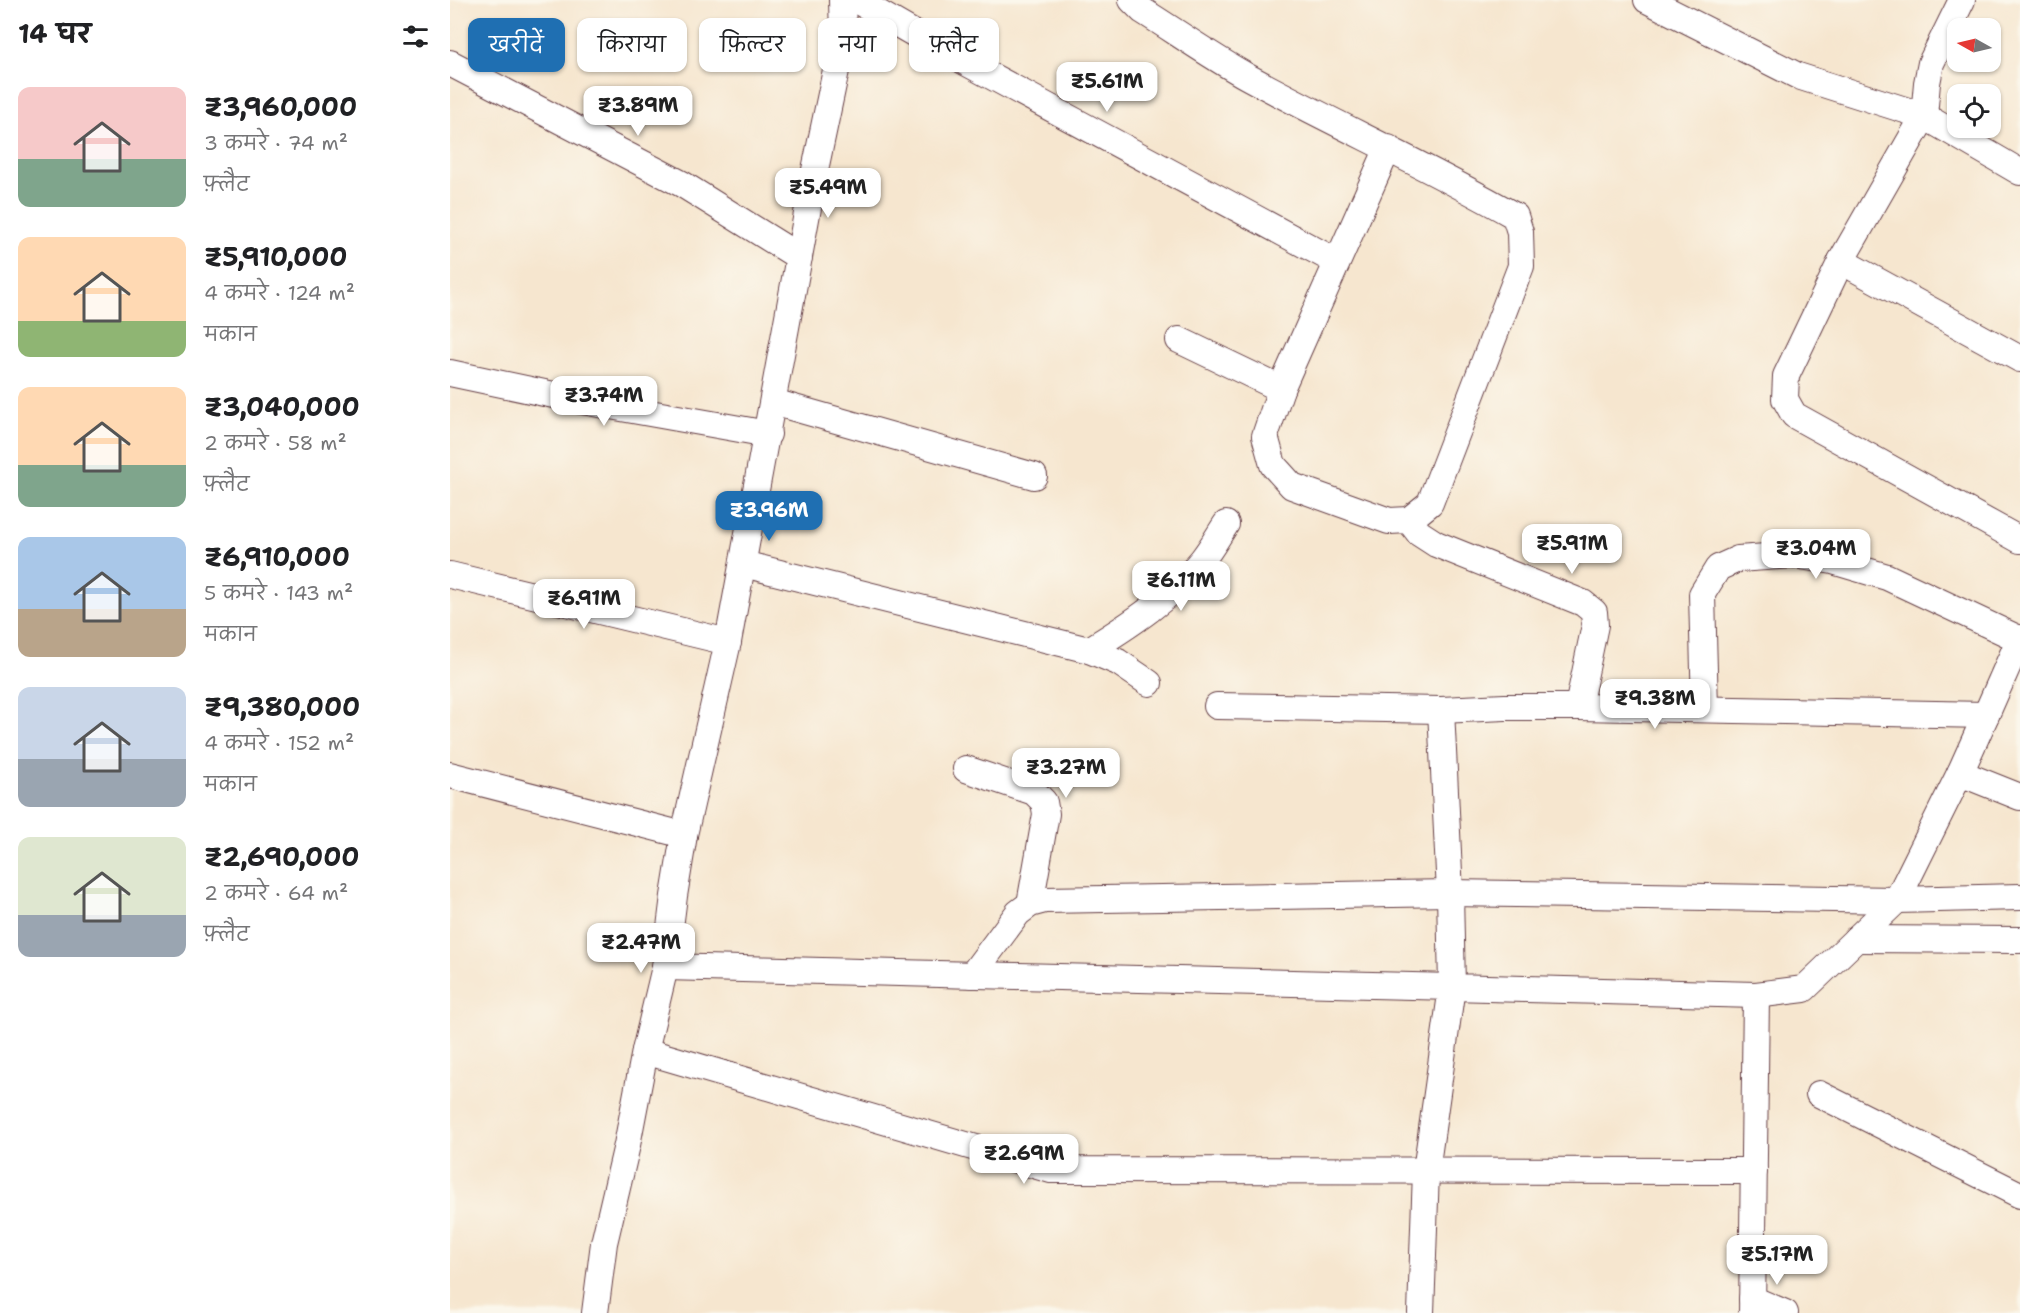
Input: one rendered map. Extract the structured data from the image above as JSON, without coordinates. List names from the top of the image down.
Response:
{
  "north": "left",
  "page": {
    "heading": "14 घर",
    "chip": [
      "खरीदें",
      "किराया",
      "फ़िल्टर",
      "नया",
      "फ़्लैट"
    ],
    "price": [
      "₹5.61M",
      "₹3.89M",
      "₹5.49M",
      "₹3.74M",
      "₹3.96M",
      "₹5.91M",
      "₹3.04M",
      "₹6.11M",
      "₹6.91M",
      "₹9.38M",
      "₹3.27M",
      "₹2.47M",
      "₹2.69M",
      "₹5.17M"
    ],
    "list": [
      {
        "name": "₹3,960,000",
        "note": "3 कमरे · 74 m² · फ़्लैट"
      },
      {
        "name": "₹5,910,000",
        "note": "4 कमरे · 124 m² · मकान"
      },
      {
        "name": "₹3,040,000",
        "note": "2 कमरे · 58 m² · फ़्लैट"
      },
      {
        "name": "₹6,910,000",
        "note": "5 कमरे · 143 m² · मकान"
      },
      {
        "name": "₹9,380,000",
        "note": "4 कमरे · 152 m² · मकान"
      },
      {
        "name": "₹2,690,000",
        "note": "2 कमरे · 64 m² · फ़्लैट"
      }
    ]
  }
}
